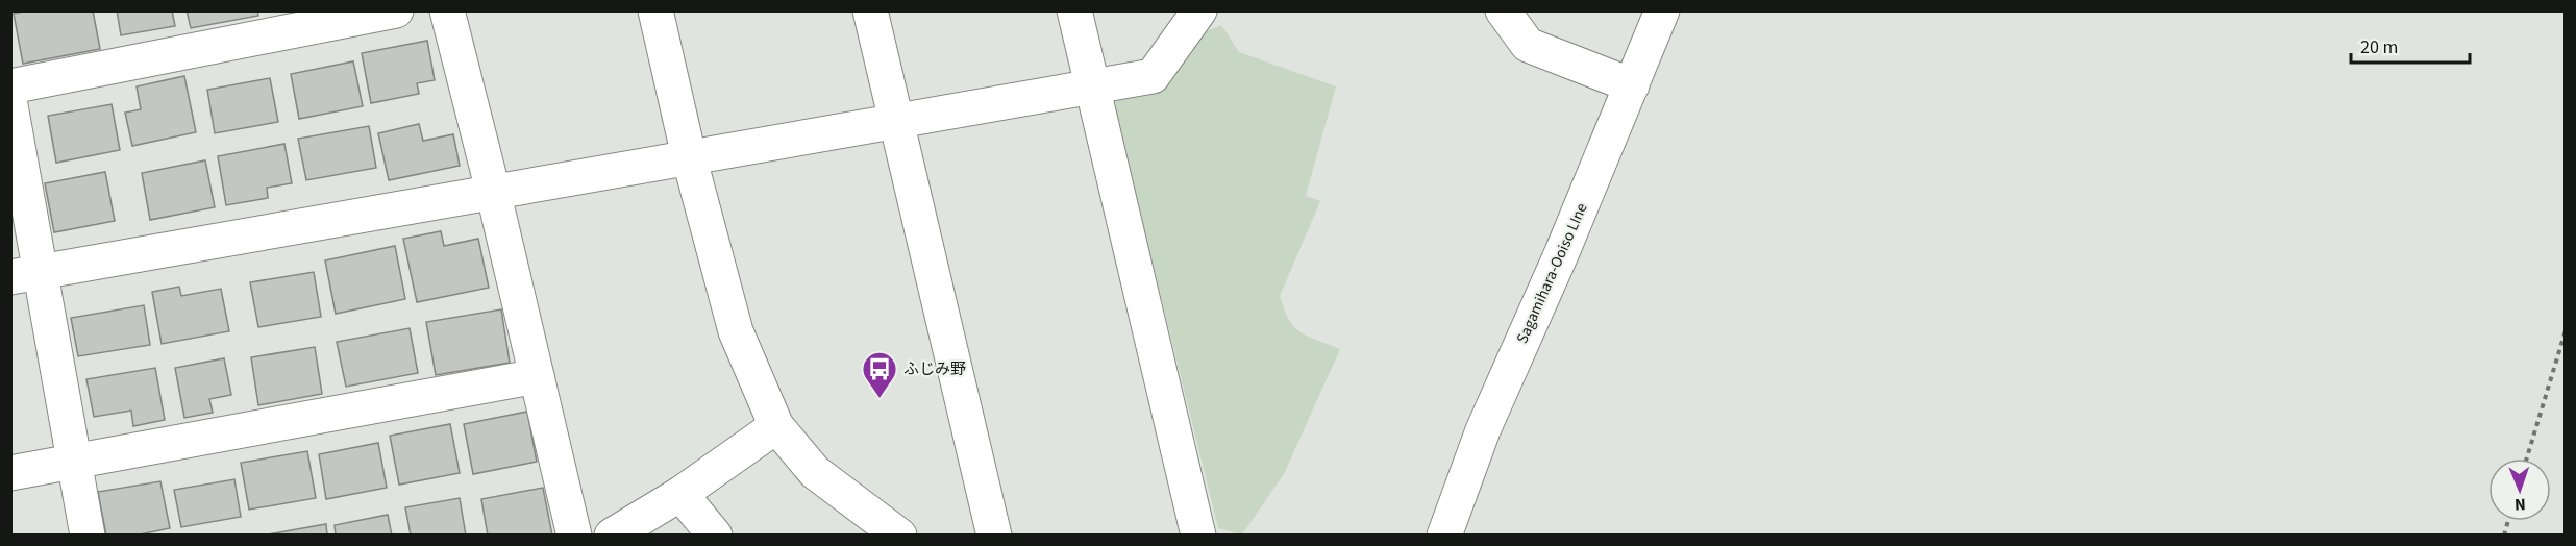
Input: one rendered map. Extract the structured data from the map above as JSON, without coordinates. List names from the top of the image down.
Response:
{
  "streets": {
    "street": ["Sagamihara-Ooiso LIne"]
  },
  "places": {
    "bus stop": ["ふじみ野"]
  },
  "scale_bar": "20 m",
  "north": "bottom"
}
